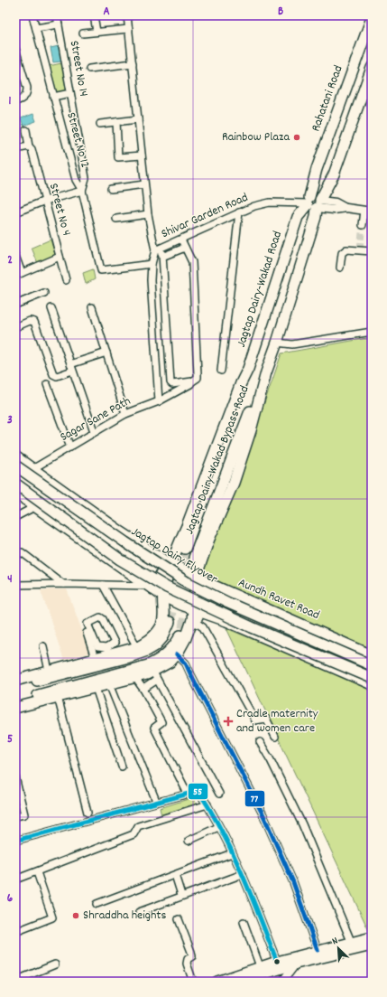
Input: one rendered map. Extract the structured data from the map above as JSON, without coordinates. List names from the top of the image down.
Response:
{
  "streets": {
    "main road": [
      "Rahatani Road",
      "Jagtap Dairy-Wakad Road",
      "Jagtap Dairy-Wakad Bypass Road",
      "Jagtap Dairy Flyover",
      "Aundh Ravet Road"
    ],
    "street": [
      "Street No 14",
      "Street No 12",
      "Street No 4",
      "Shivar Garden Road",
      "Sagar Sane Path"
    ]
  },
  "crossings": [
    ["Street No 14", "Street No 12"],
    ["Rahatani Road", "Shivar Garden Road"],
    ["Rahatani Road", "Jagtap Dairy-Wakad Road"],
    ["Street No 12", "Shivar Garden Road"],
    ["Shivar Garden Road", "Jagtap Dairy-Wakad Road"],
    ["Shivar Garden Road", "Sagar Sane Path"],
    ["Sagar Sane Path", "Aundh Ravet Road"]
  ],
  "places": {
    "other": ["Rainbow Plaza", "Shraddha heights"],
    "health": ["Cradle maternity and women care"]
  },
  "lines": ["transit line 77", "transit line 55"],
  "north": "top left",
  "grid": {
    "columns": ["A", "B"],
    "rows": [
      "1",
      "2",
      "3",
      "4",
      "5",
      "6"
    ]
  }
}
